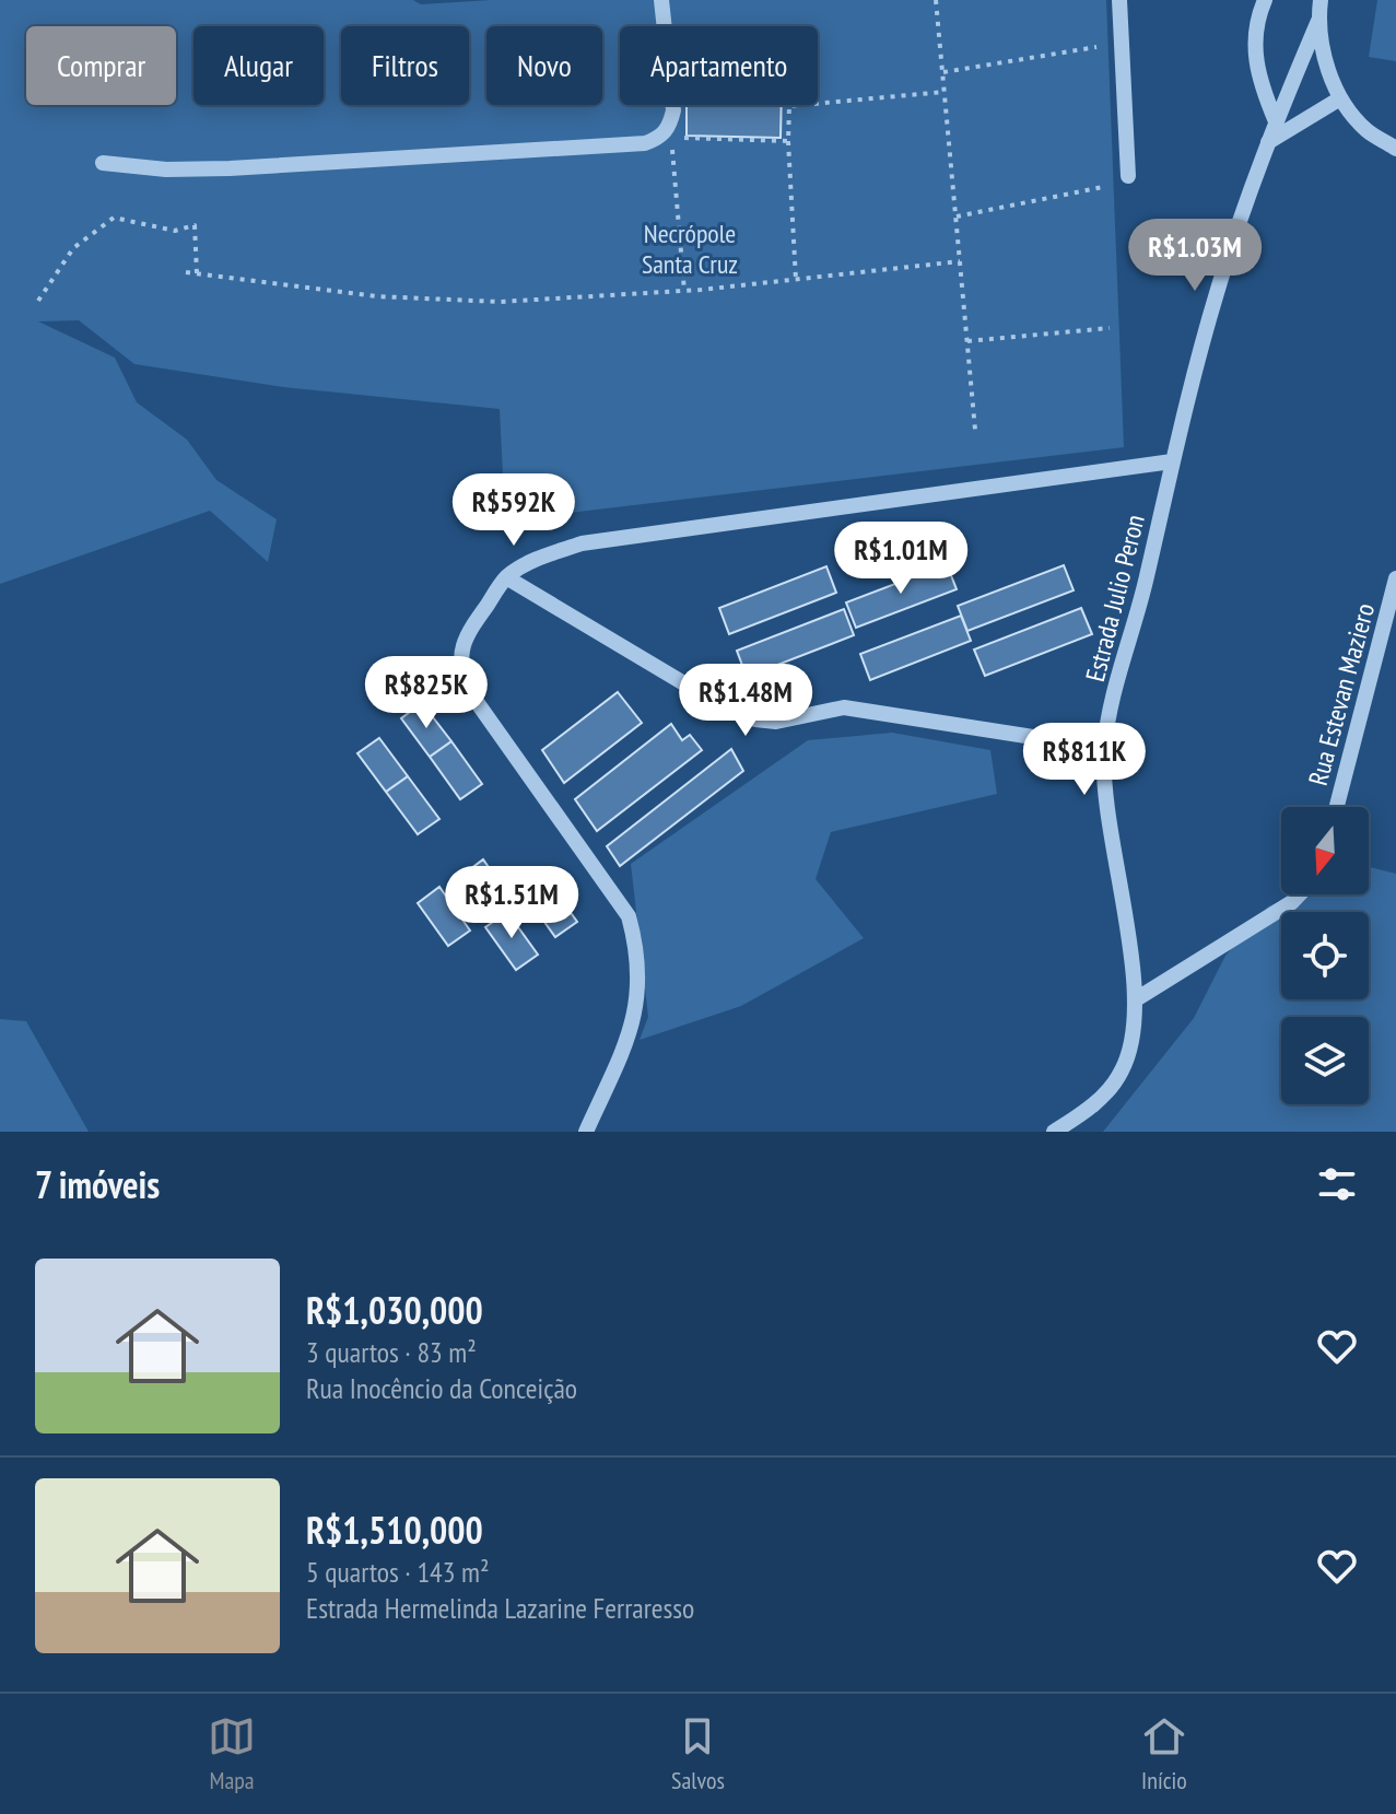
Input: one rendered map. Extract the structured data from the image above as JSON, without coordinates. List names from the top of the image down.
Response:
{
  "streets": {
    "street": ["Estrada Julio Peron", "Rua Estevan Maziero"]
  },
  "parks": ["Necrópole Santa Cruz"],
  "north": "bottom",
  "page": {
    "chip": [
      "Comprar",
      "Alugar",
      "Filtros",
      "Novo",
      "Apartamento"
    ],
    "price": [
      "R$1.03M",
      "R$592K",
      "R$1.01M",
      "R$825K",
      "R$1.48M",
      "R$811K",
      "R$1.51M"
    ],
    "heading": "7 imóveis",
    "list": [
      {
        "name": "R$1,030,000",
        "note": "3 quartos · 83 m² · Rua Inocêncio da Conceição"
      },
      {
        "name": "R$1,510,000",
        "note": "5 quartos · 143 m² · Estrada Hermelinda Lazarine Ferraresso"
      }
    ],
    "tabs": ["Mapa", "Salvos", "Início"]
  }
}
